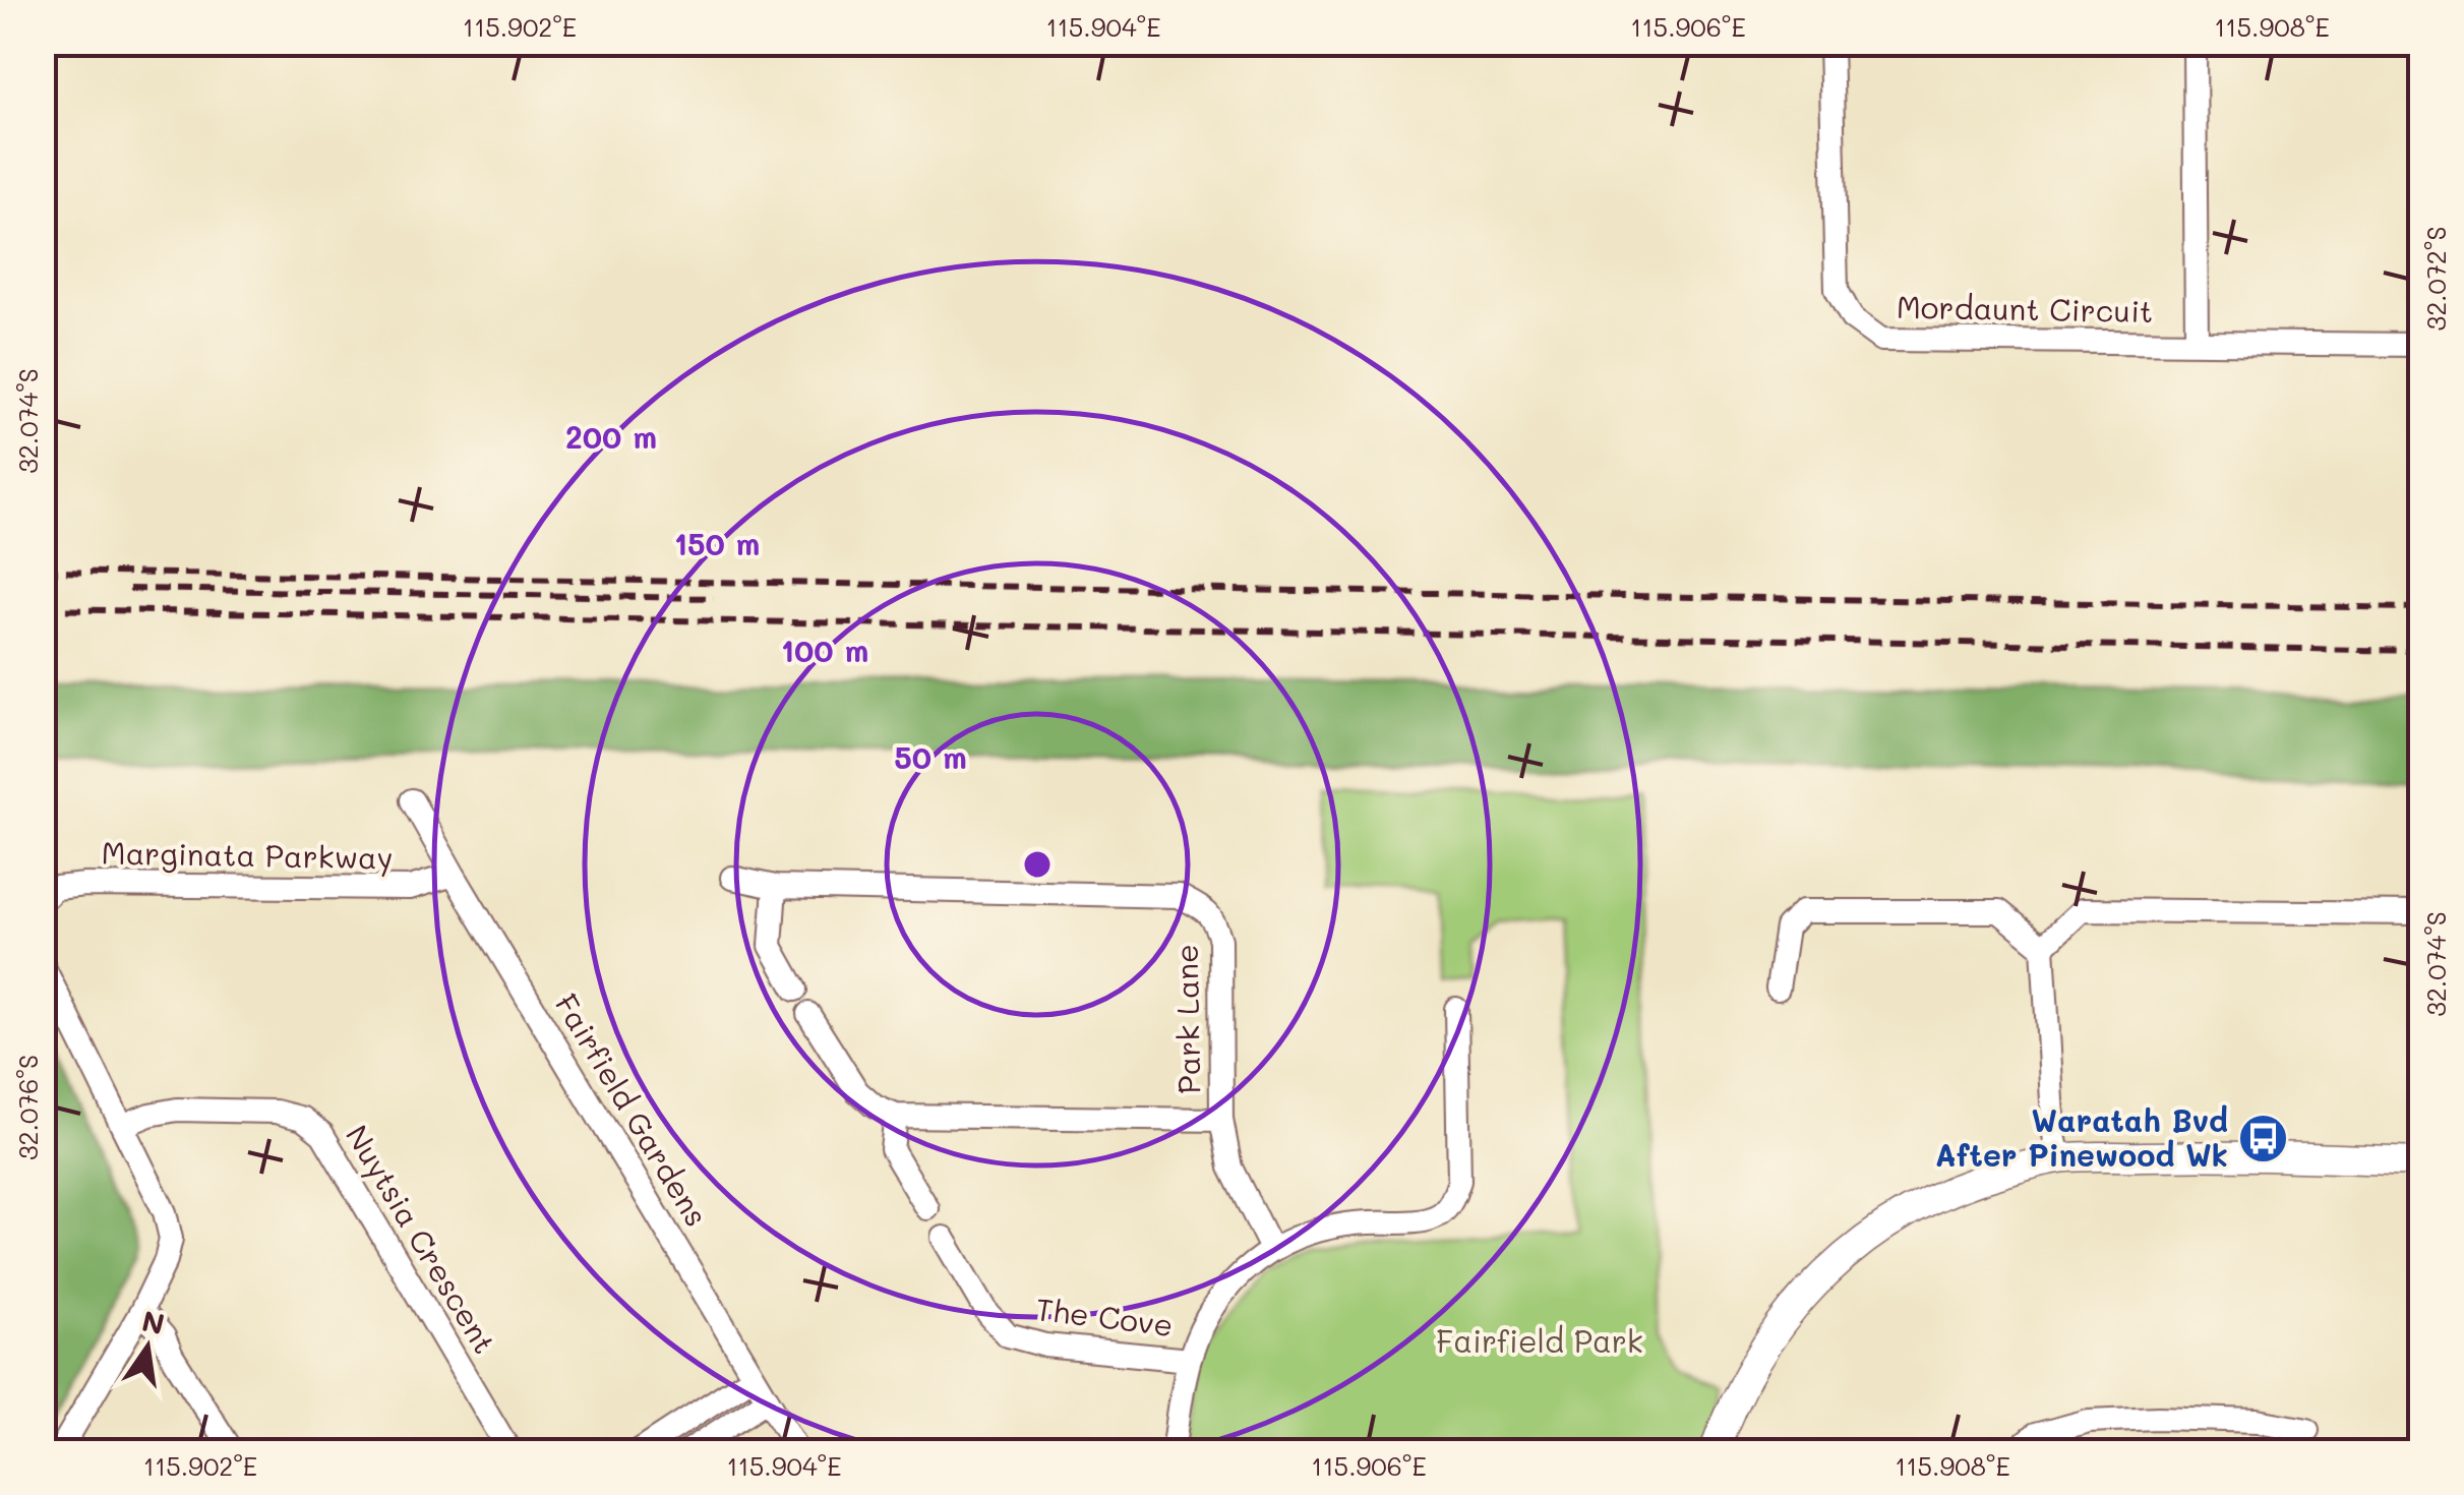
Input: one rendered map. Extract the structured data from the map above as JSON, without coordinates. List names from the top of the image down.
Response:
{
  "streets": {
    "street": [
      "Mordaunt Circuit",
      "Marginata Parkway",
      "Park Lane",
      "Fairfield Gardens",
      "Nuytsia Crescent",
      "The Cove"
    ]
  },
  "crossings": [
    ["Marginata Parkway", "Fairfield Gardens"]
  ],
  "parks": ["Fairfield Park"],
  "places": {
    "bus stop": ["Waratah Bvd After Pinewood Wk"]
  },
  "north": "top",
  "coordinates": [
    "115.902°E",
    "115.904°E",
    "115.906°E",
    "115.908°E",
    "32.072°S",
    "32.074°S",
    "32.076°S"
  ],
  "rings": [
    "200 m",
    "150 m",
    "100 m",
    "50 m"
  ]
}
